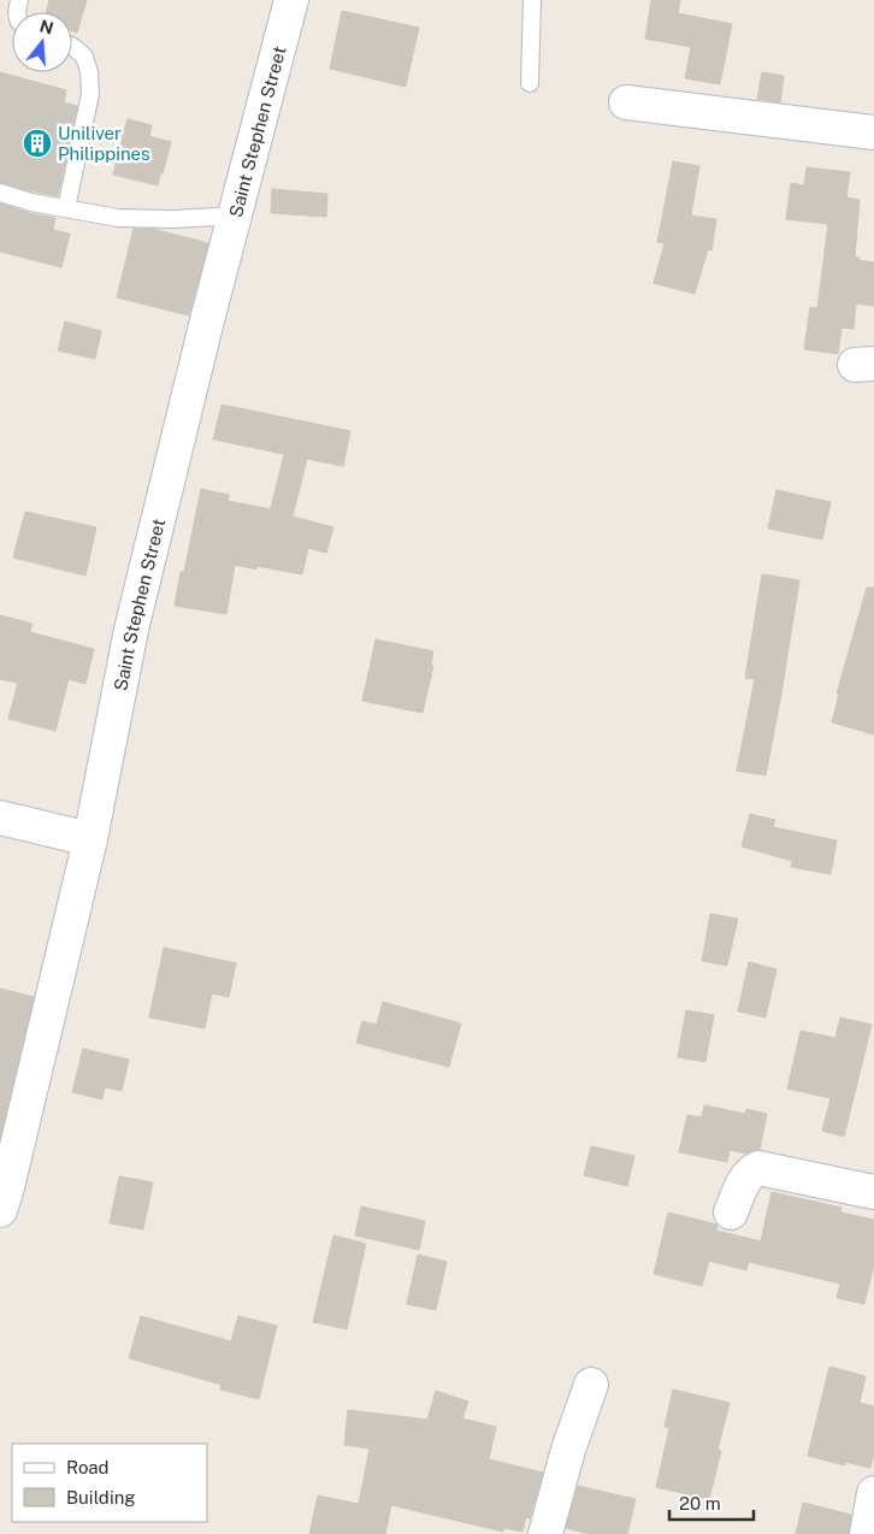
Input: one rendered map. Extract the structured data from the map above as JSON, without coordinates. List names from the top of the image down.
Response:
{
  "streets": {
    "street": ["Saint Stephen Street"]
  },
  "places": {
    "building": ["Uniliver Philippines"]
  },
  "legend": ["Road", "Building"],
  "scale_bar": "20 m",
  "north": "top"
}
